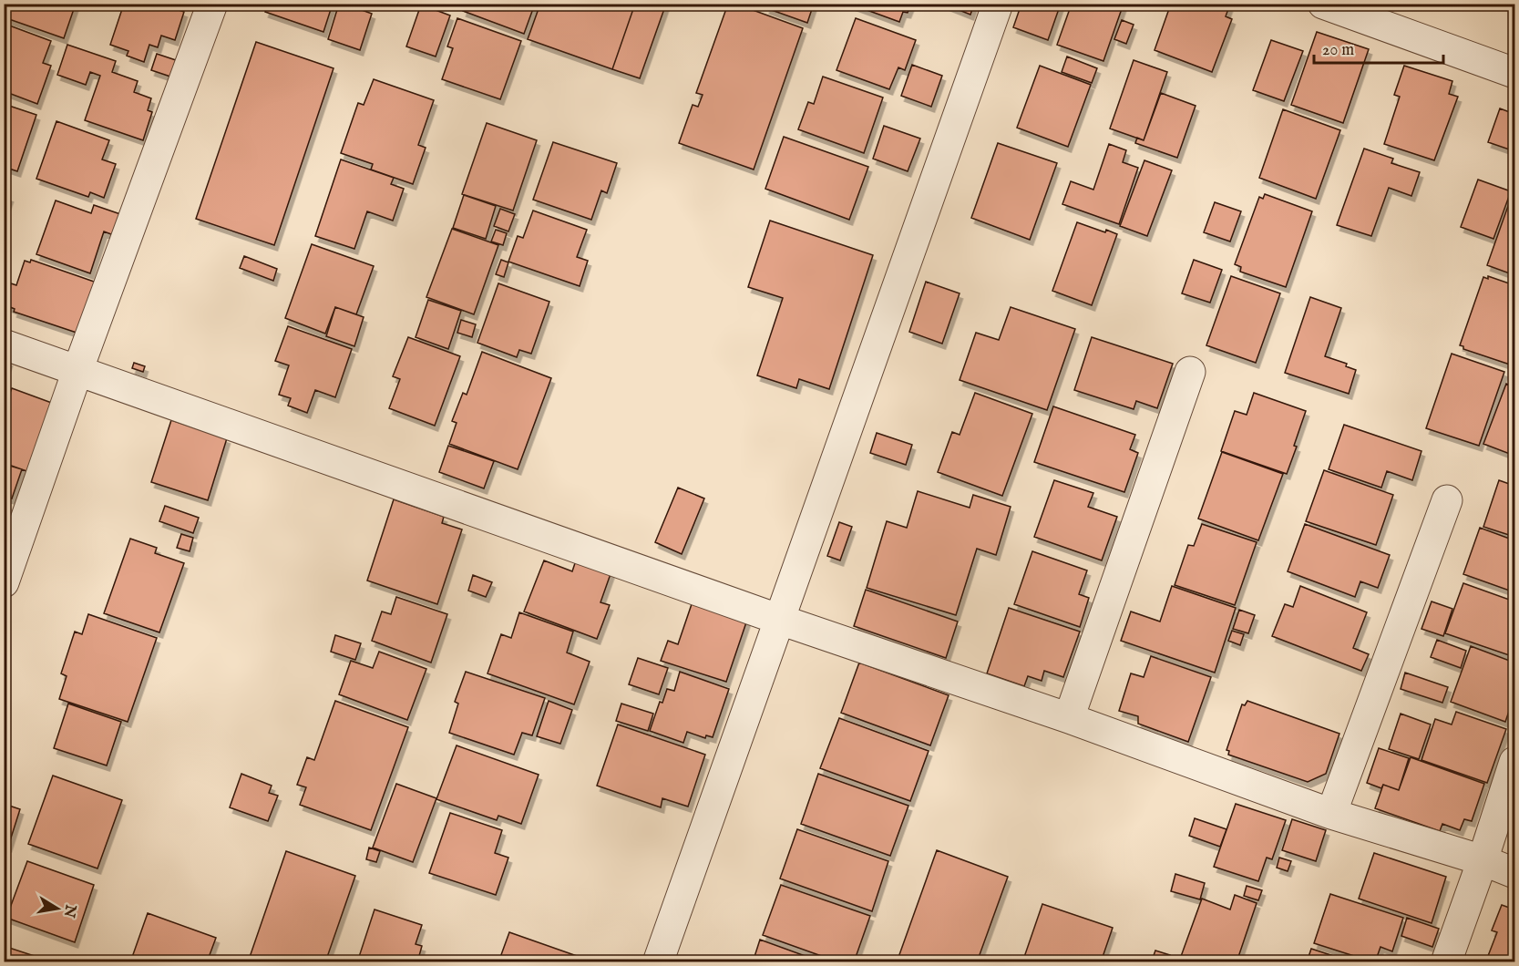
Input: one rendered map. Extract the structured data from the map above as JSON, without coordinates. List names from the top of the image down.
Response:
{
  "scale_bar": "20 m",
  "north": "right"
}
